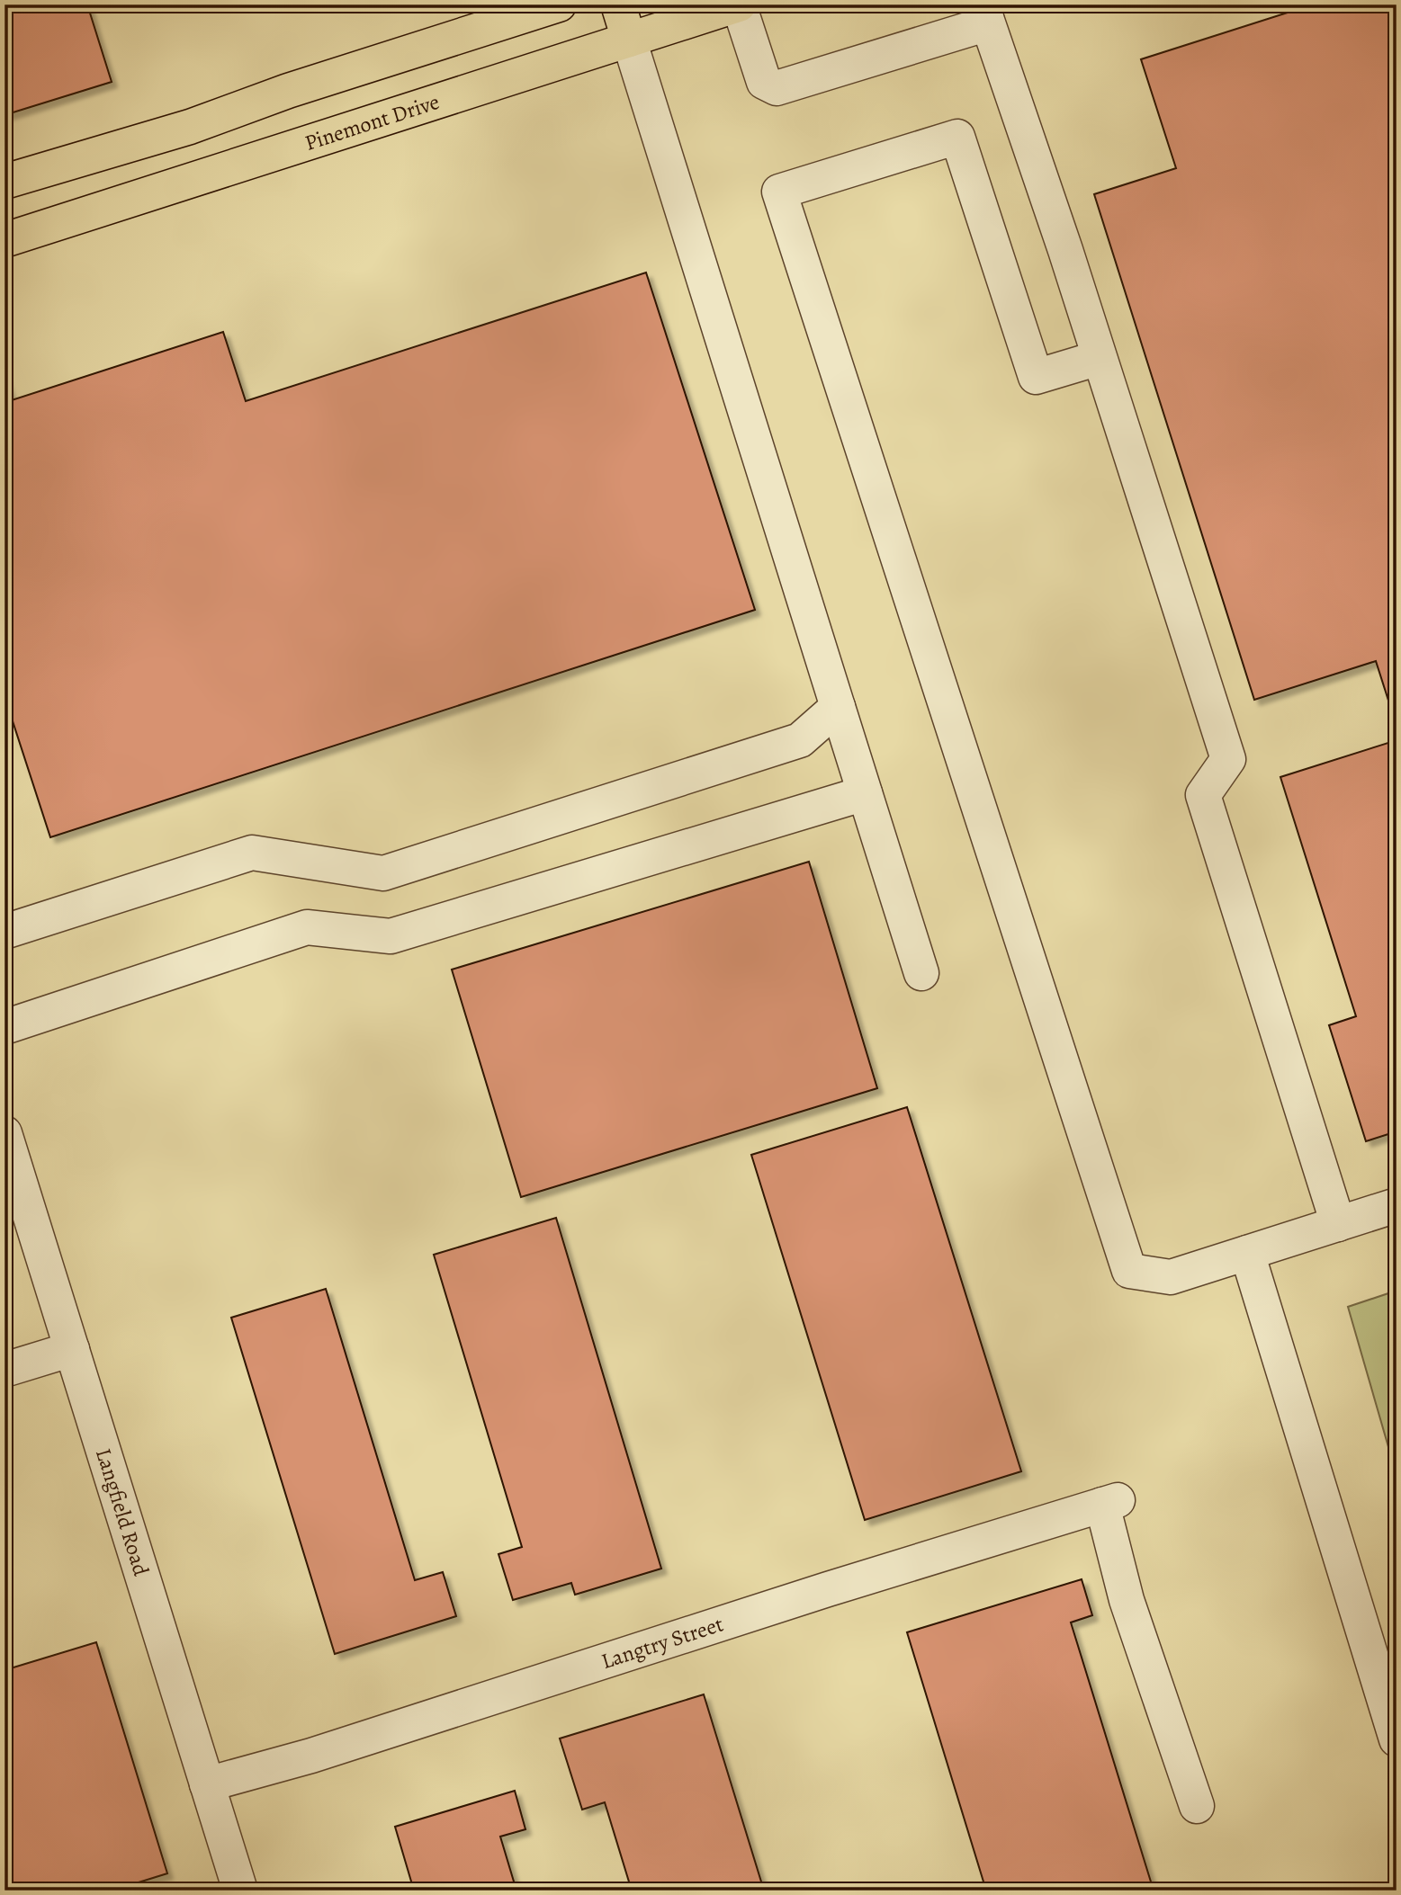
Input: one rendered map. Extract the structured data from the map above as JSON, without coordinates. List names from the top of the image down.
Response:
{
  "streets": {
    "main road": ["Pinemont Drive"],
    "street": ["Langfield Road", "Langtry Street"]
  },
  "crossings": [
    ["Langfield Road", "Langtry Street"]
  ]
}
